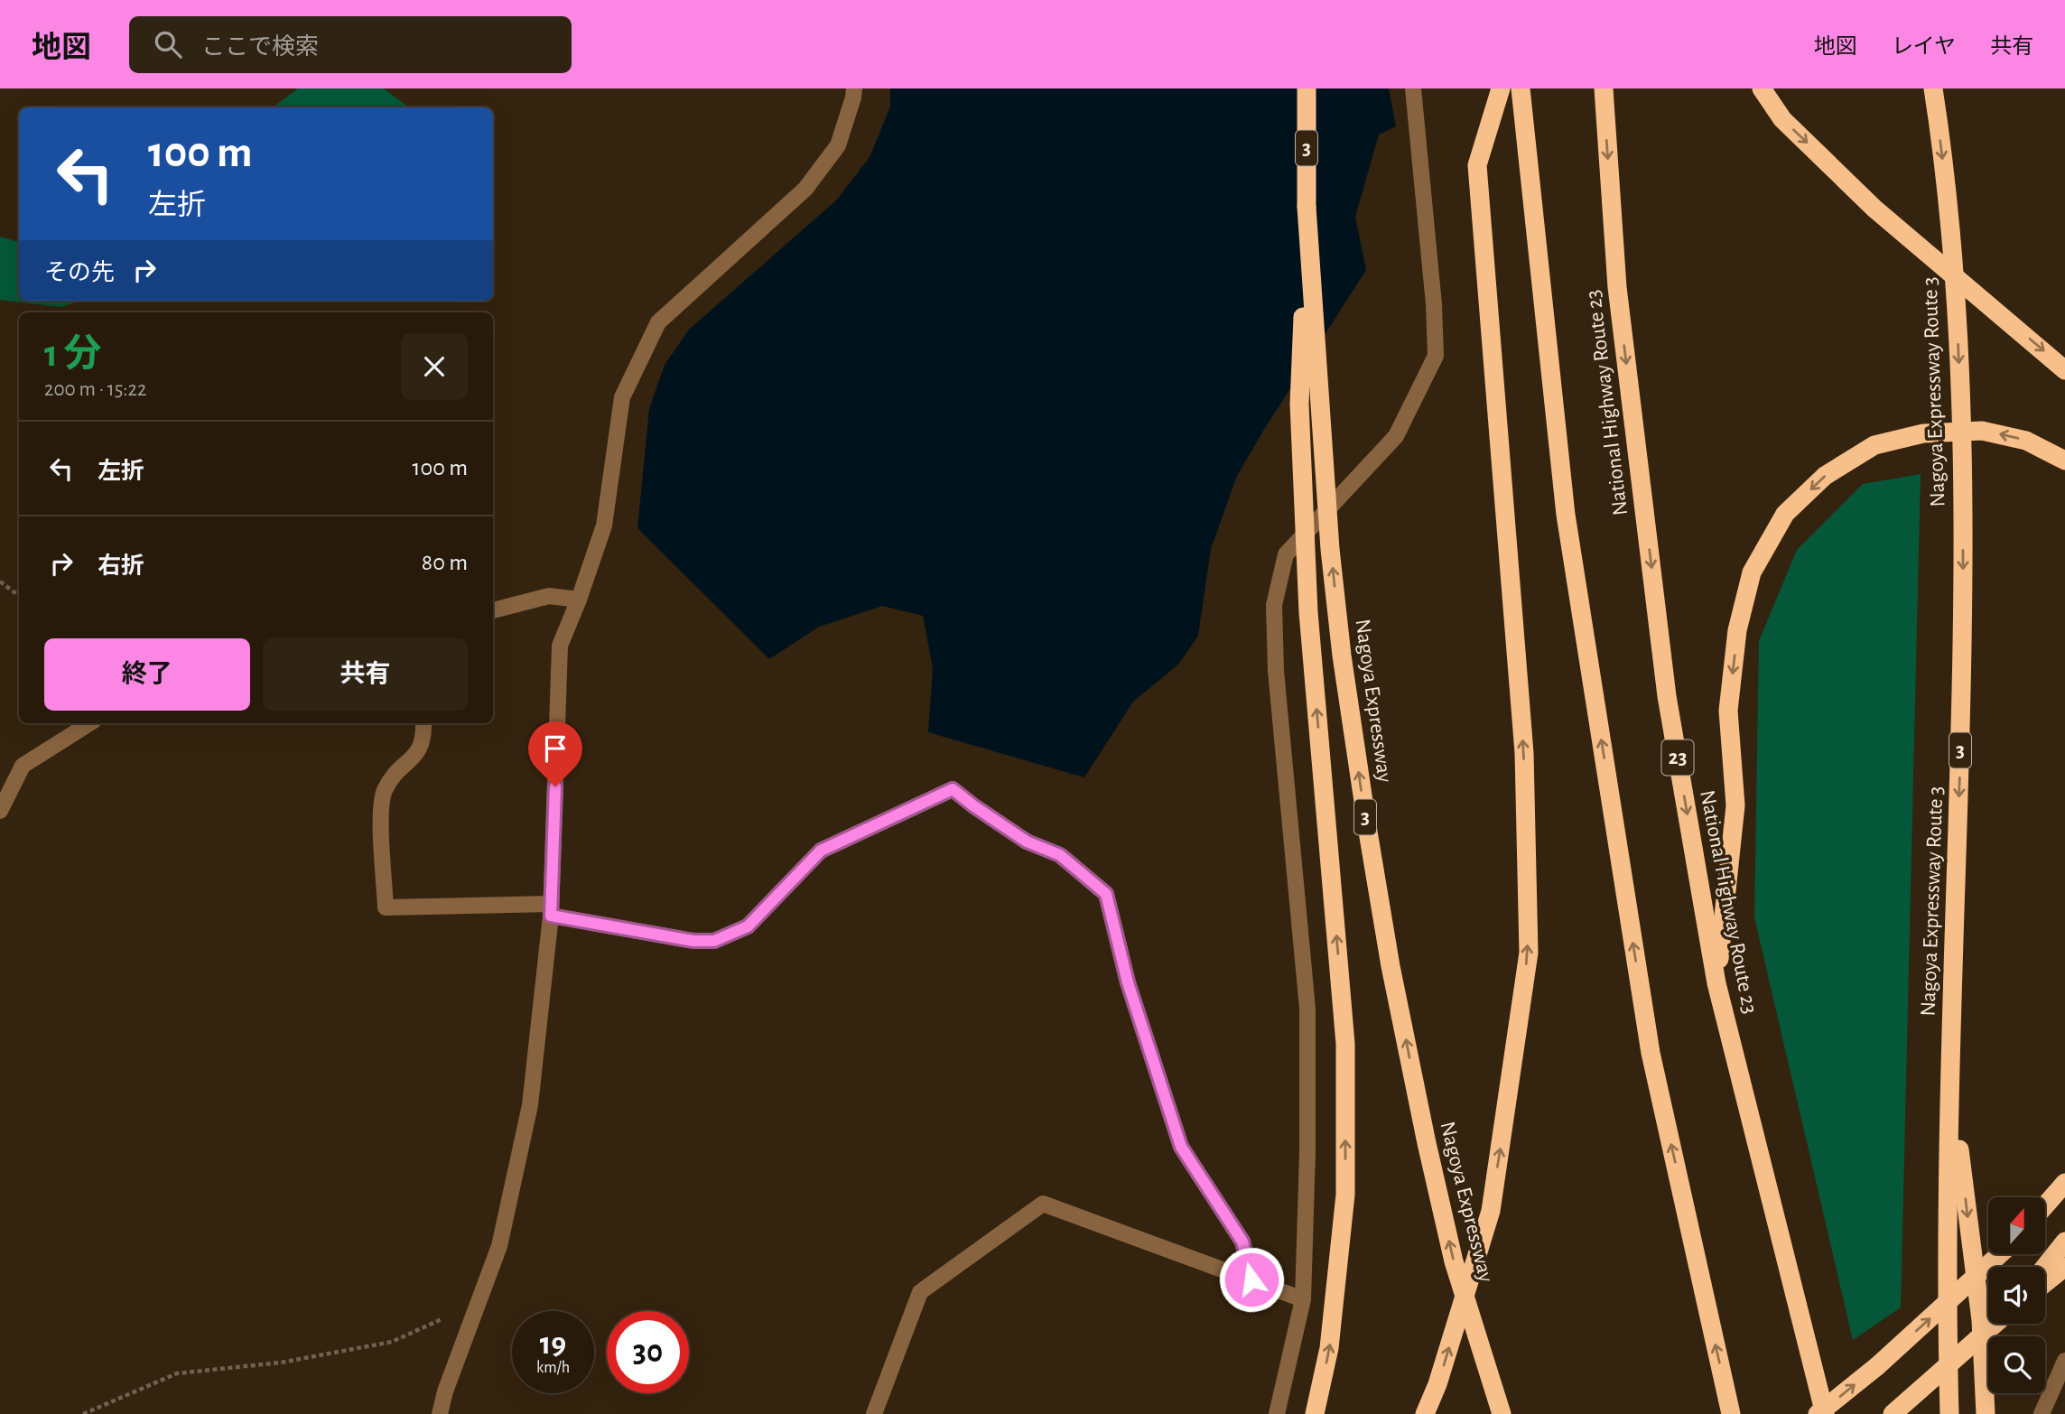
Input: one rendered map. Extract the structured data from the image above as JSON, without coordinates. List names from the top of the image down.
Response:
{
  "streets": {
    "highway": [
      "3",
      "Nagoya Expressway Route 3",
      "National Highway Route 23",
      "Nagoya Expressway",
      "23"
    ]
  },
  "crossings": [
    ["3", "Nagoya Expressway"]
  ],
  "one_way": ["Nagoya Expressway Route 3"],
  "north": "top",
  "page": {
    "header": "地図",
    "search": "ここで検索",
    "nav": ["地図", "レイヤ", "共有"],
    "turn": ["100 m", "左折"],
    "then": "その先",
    "heading": ["1 分", "200 m · 15:22"],
    "list": [
      {
        "name": "左折",
        "value": "100 m"
      },
      {
        "name": "右折",
        "value": "80 m"
      }
    ],
    "buttons": ["終了", "共有"],
    "speed": "19 km/h",
    "limit": "30"
  }
}
